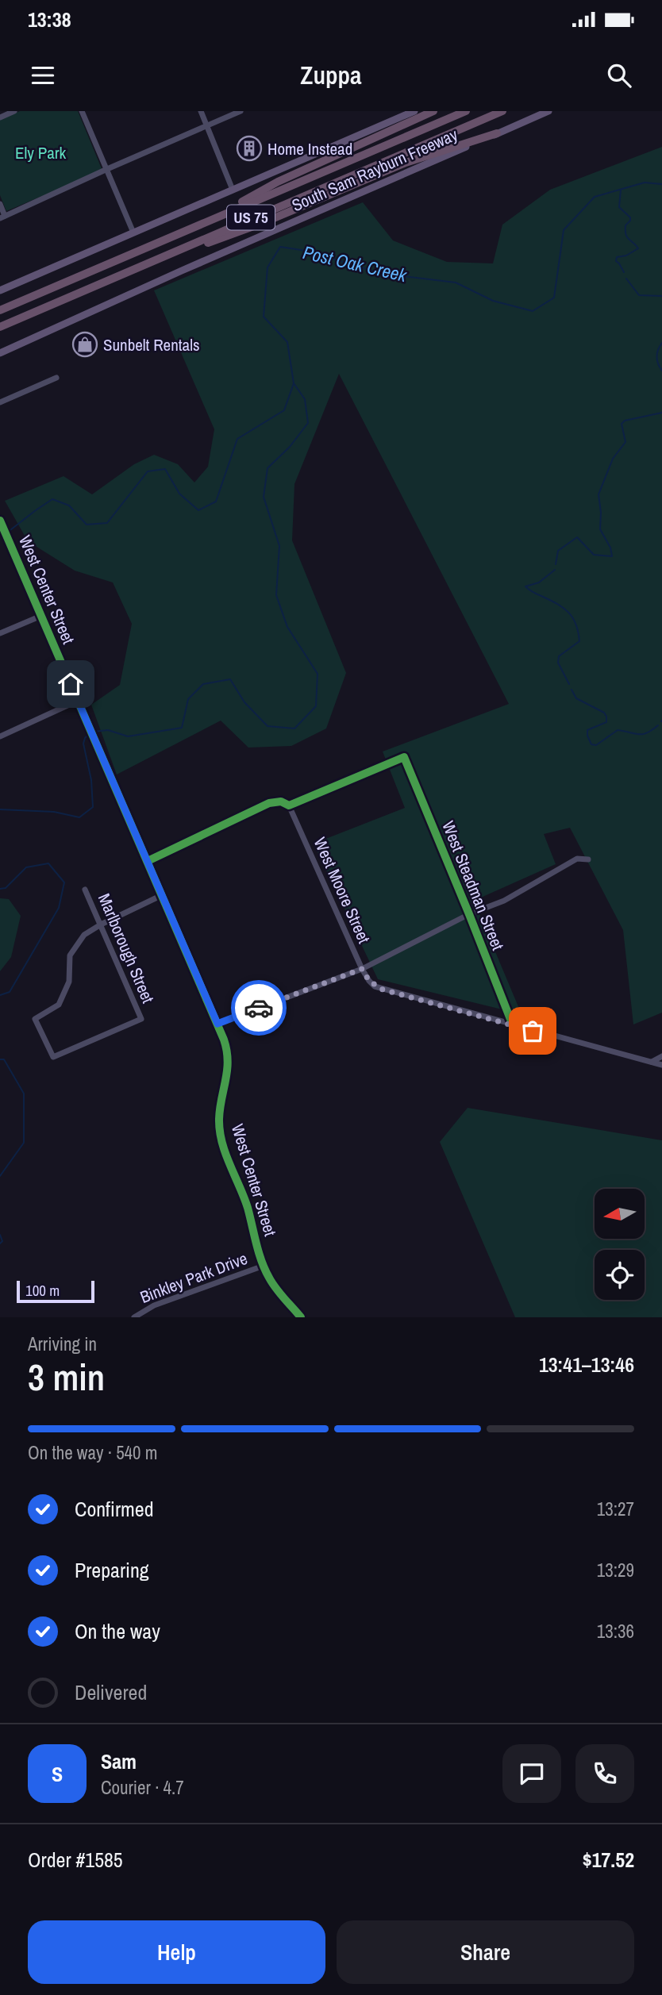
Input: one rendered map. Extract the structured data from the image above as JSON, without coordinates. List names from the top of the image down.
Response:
{
  "streets": {
    "highway": ["South Sam Rayburn Freeway", "US 75"],
    "street": [
      "West Center Street",
      "West Steadman Street",
      "West Moore Street",
      "Marlborough Street",
      "Binkley Park Drive"
    ]
  },
  "crossings": [
    ["West Center Street", "Binkley Park Drive"],
    ["West Steadman Street", "West Moore Street"]
  ],
  "water": ["Post Oak Creek"],
  "parks": ["Ely Park"],
  "places": {
    "building": ["Home Instead"],
    "shop": ["Sunbelt Rentals"]
  },
  "scale_bar": "100 m",
  "north": "left",
  "page": {
    "status": "13:38",
    "header": "Zuppa",
    "scale": "100 m",
    "heading": ["3 min", "Arriving in", "13:41–13:46"],
    "panel": [
      "Sam",
      "Courier · 4.7",
      "Order #1585",
      "$17.52"
    ],
    "bar": "On the way · 540 m",
    "list": [
      ["Confirmed", "13:27"],
      ["Preparing", "13:29"],
      ["On the way", "13:36"],
      "Delivered"
    ],
    "round": "S",
    "buttons": ["Help", "Share"]
  }
}
